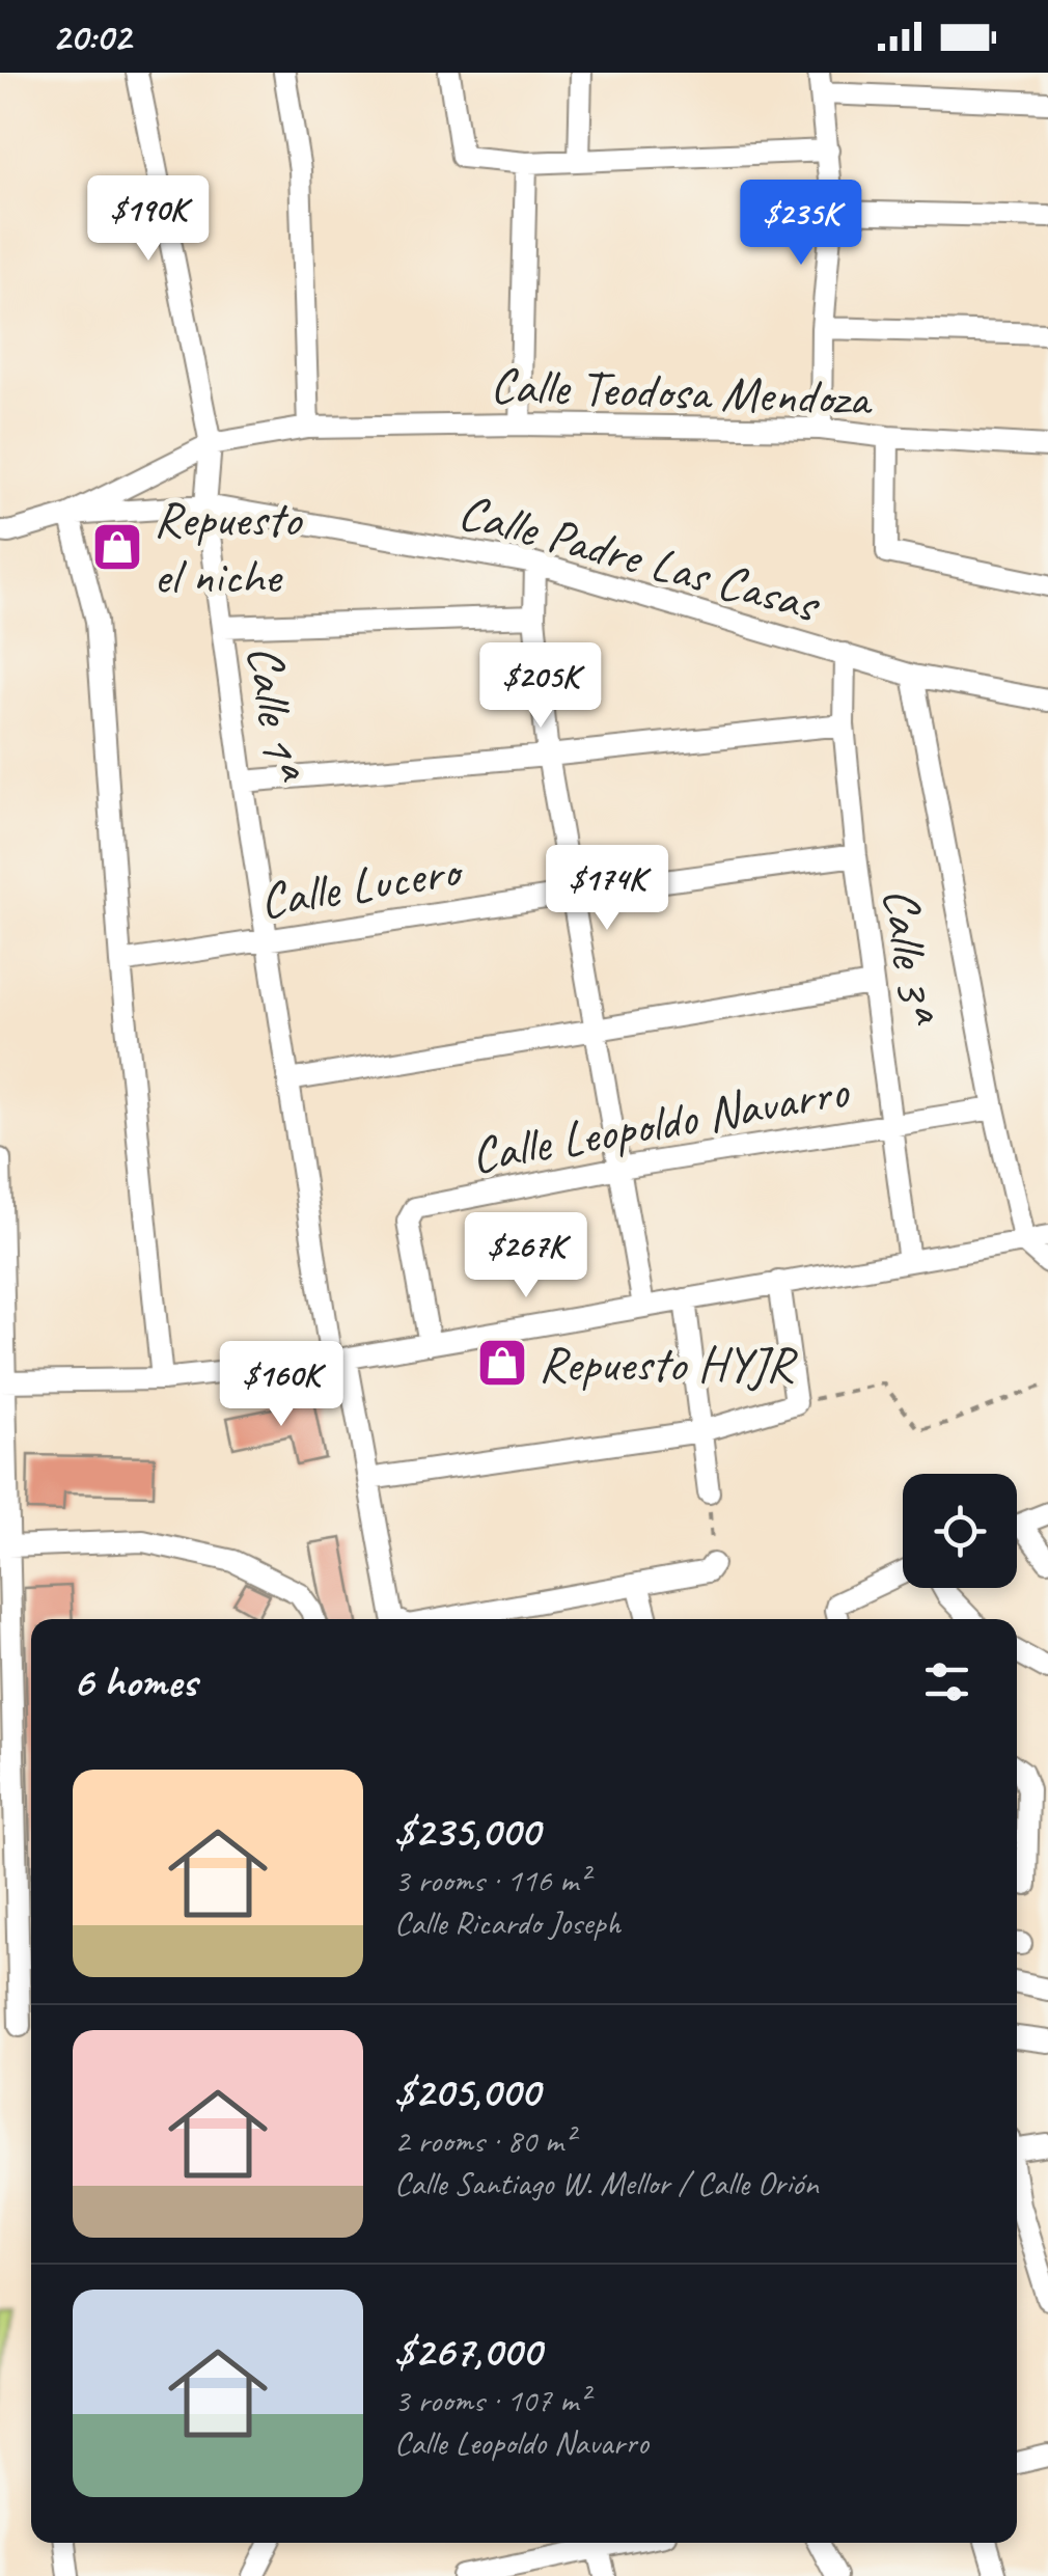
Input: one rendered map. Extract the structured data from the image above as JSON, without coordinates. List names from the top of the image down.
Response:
{
  "streets": {
    "street": [
      "Calle Teodosa Mendoza",
      "Calle Padre Las Casas",
      "Calle 1ª",
      "Calle Lucero",
      "Calle 3ª",
      "Calle Leopoldo Navarro"
    ]
  },
  "crossings": [
    ["Calle Teodosa Mendoza", "Calle Padre Las Casas"],
    ["Calle Teodosa Mendoza", "Calle 1ª"],
    ["Calle Padre Las Casas", "Calle 1ª"],
    ["Calle Padre Las Casas", "Calle 3ª"],
    ["Calle 1ª", "Calle Lucero"],
    ["Calle Lucero", "Calle 3ª"],
    ["Calle 3ª", "Calle Leopoldo Navarro"]
  ],
  "places": {
    "shop": ["Repuesto el niche", "Repuesto HYJR"]
  },
  "page": {
    "status": "20:02",
    "price": [
      "$190K",
      "$235K",
      "$205K",
      "$174K",
      "$267K",
      "$160K"
    ],
    "heading": "6 homes",
    "list": [
      {
        "name": "$235,000",
        "note": "3 rooms · 116 m² · Calle Ricardo Joseph"
      },
      {
        "name": "$205,000",
        "note": "2 rooms · 80 m² · Calle Santiago W. Mellor / Calle Orión"
      },
      {
        "name": "$267,000",
        "note": "3 rooms · 107 m² · Calle Leopoldo Navarro"
      }
    ]
  }
}
